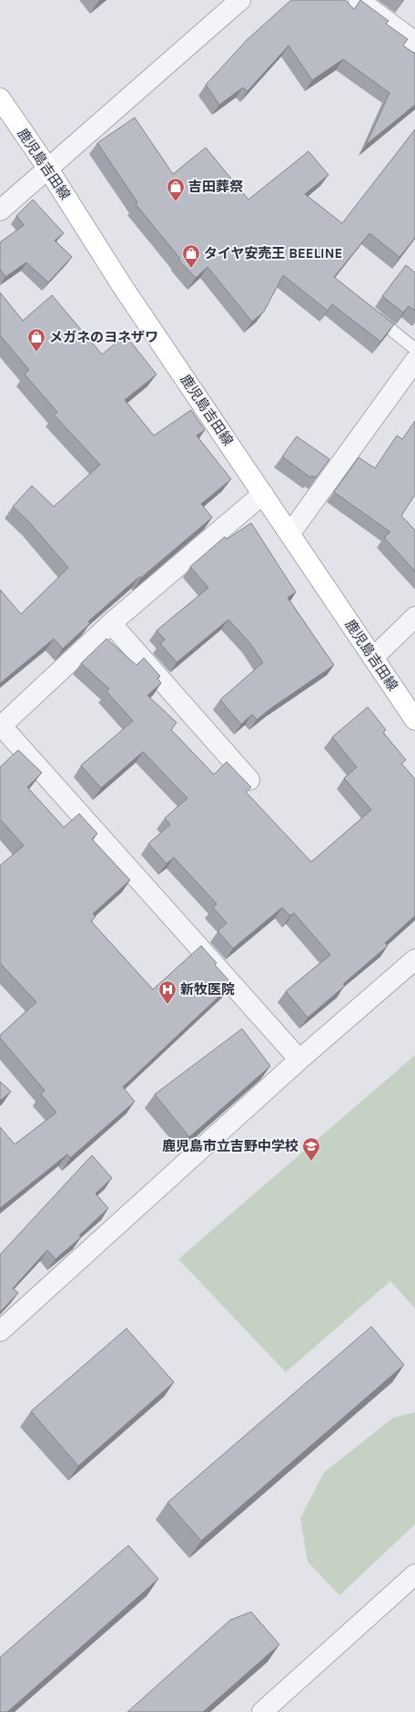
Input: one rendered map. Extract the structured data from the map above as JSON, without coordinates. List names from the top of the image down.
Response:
{
  "streets": {
    "main road": ["鹿児島吉田線"]
  },
  "places": {
    "shop": ["吉田葬祭", "タイヤ安売王 BEELINE", "メガネのヨネザワ"],
    "hospital": ["新牧医院"],
    "school or university": ["鹿児島市立吉野中学校"]
  }
}
